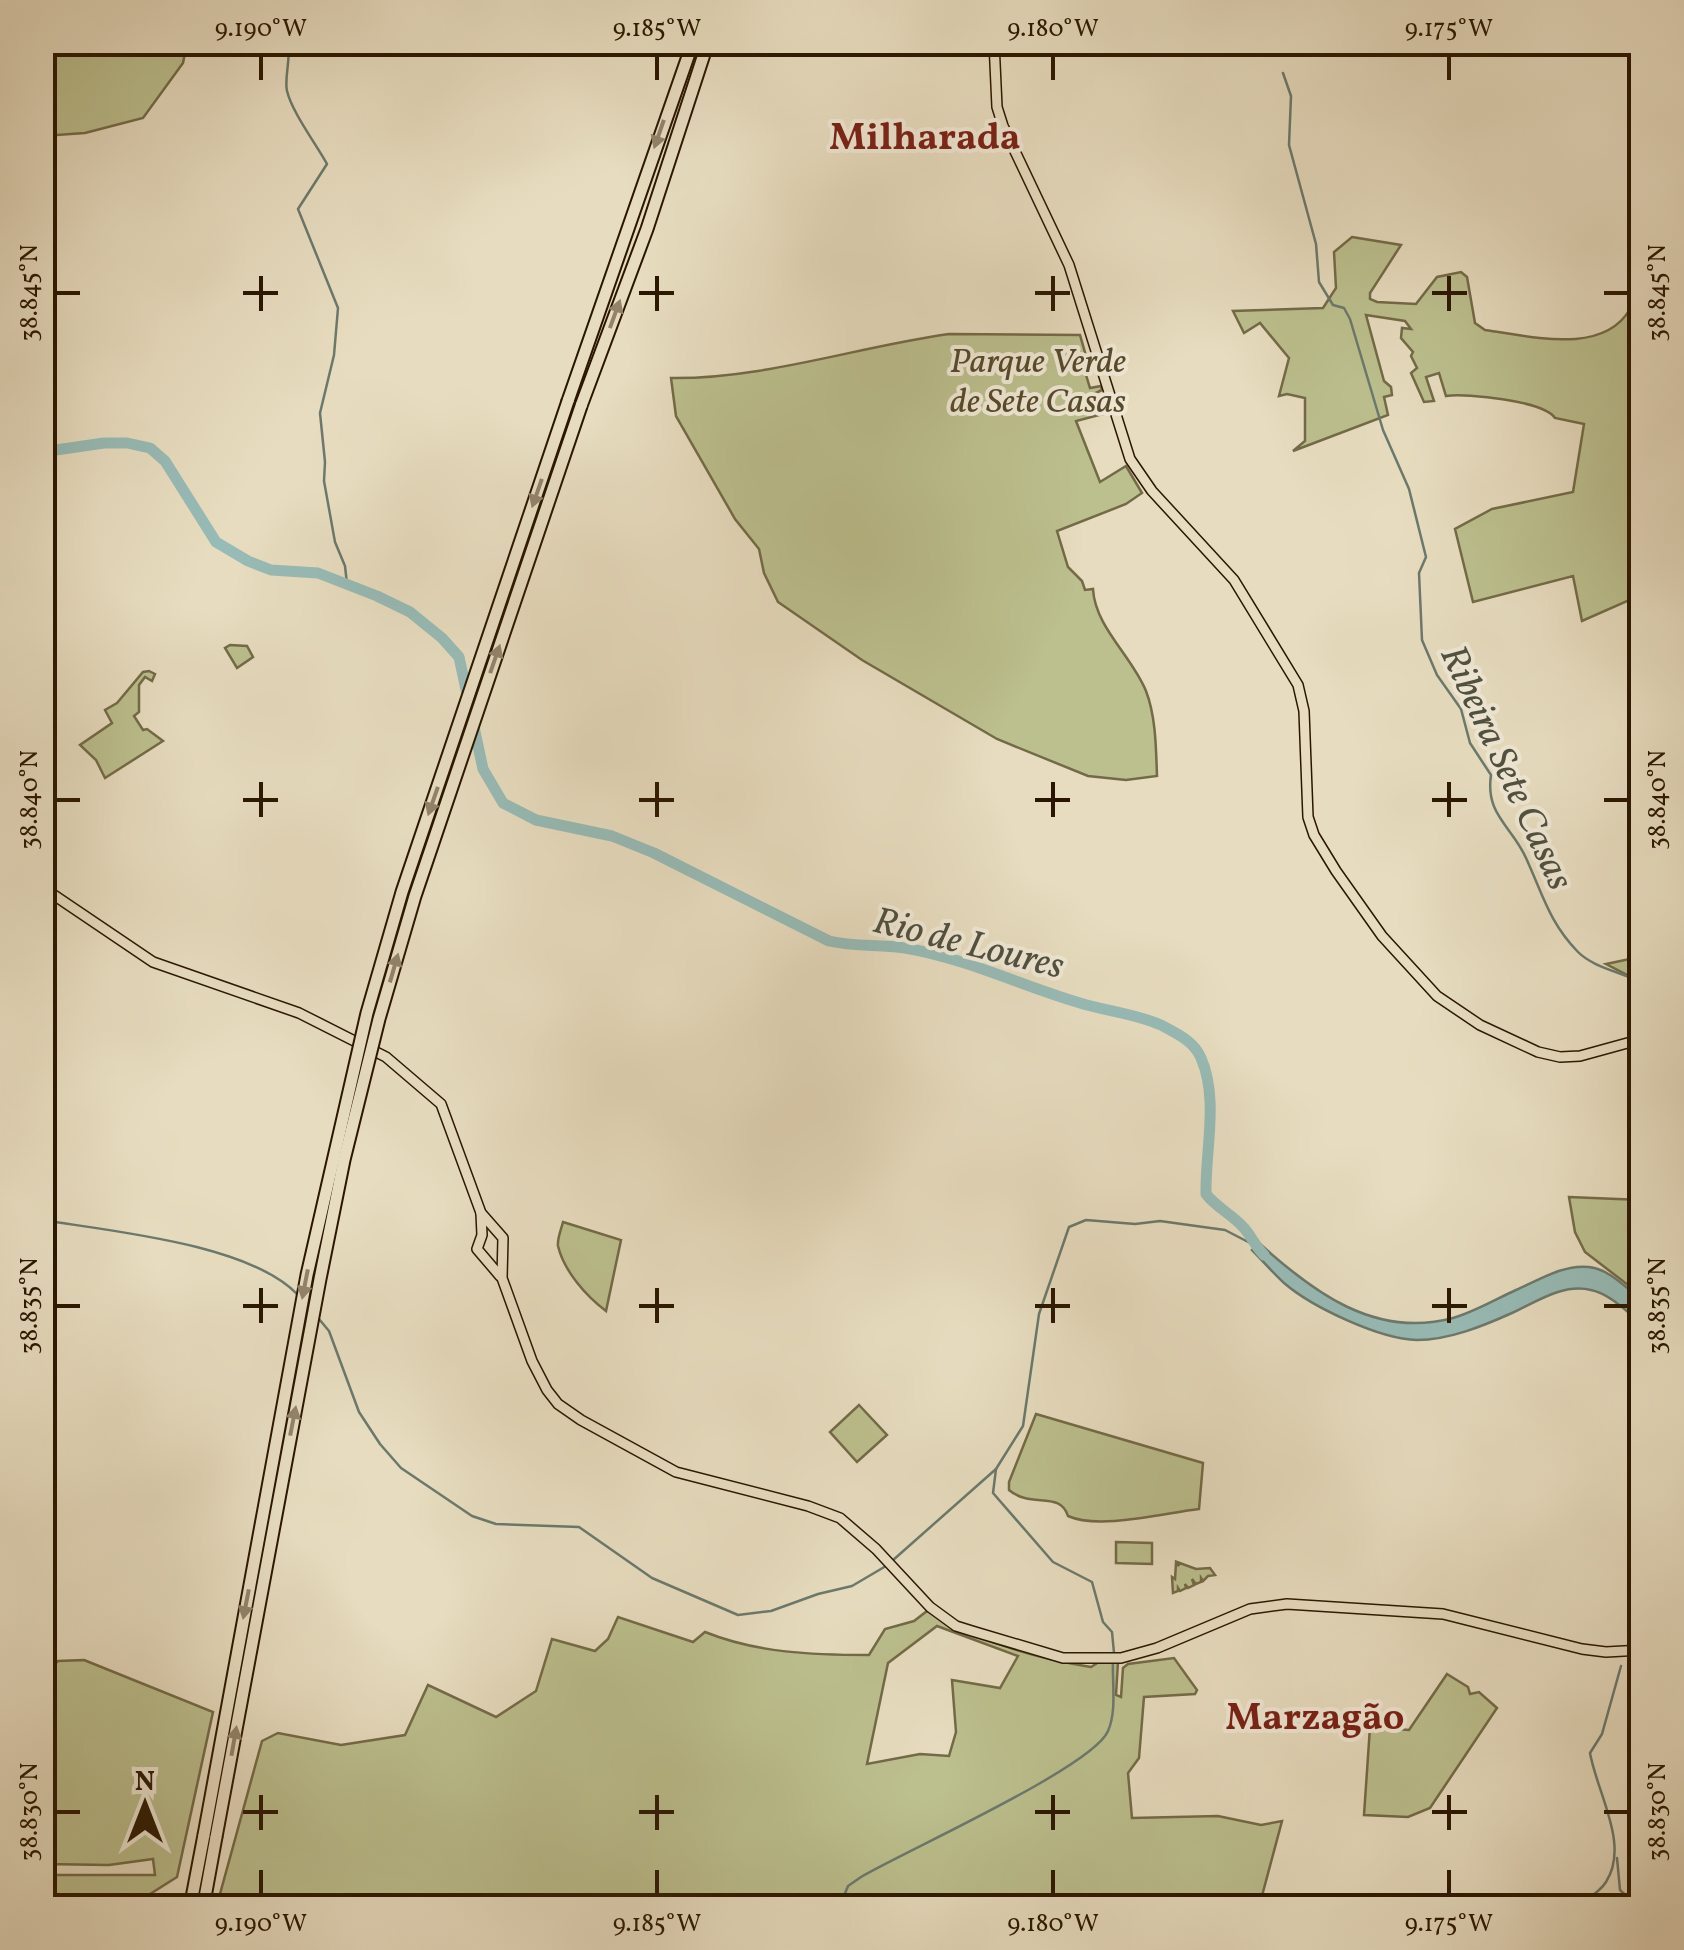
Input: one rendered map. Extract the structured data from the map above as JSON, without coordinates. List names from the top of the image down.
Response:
{
  "districts": ["Milharada", "Marzagão"],
  "water": ["Ribeira Sete Casas", "Rio de Loures"],
  "parks": ["Parque Verde de Sete Casas"],
  "north": "top",
  "coordinates": [
    "9.190°W",
    "9.185°W",
    "9.180°W",
    "9.175°W",
    "38.845°N",
    "38.840°N",
    "38.835°N",
    "38.830°N"
  ]
}
